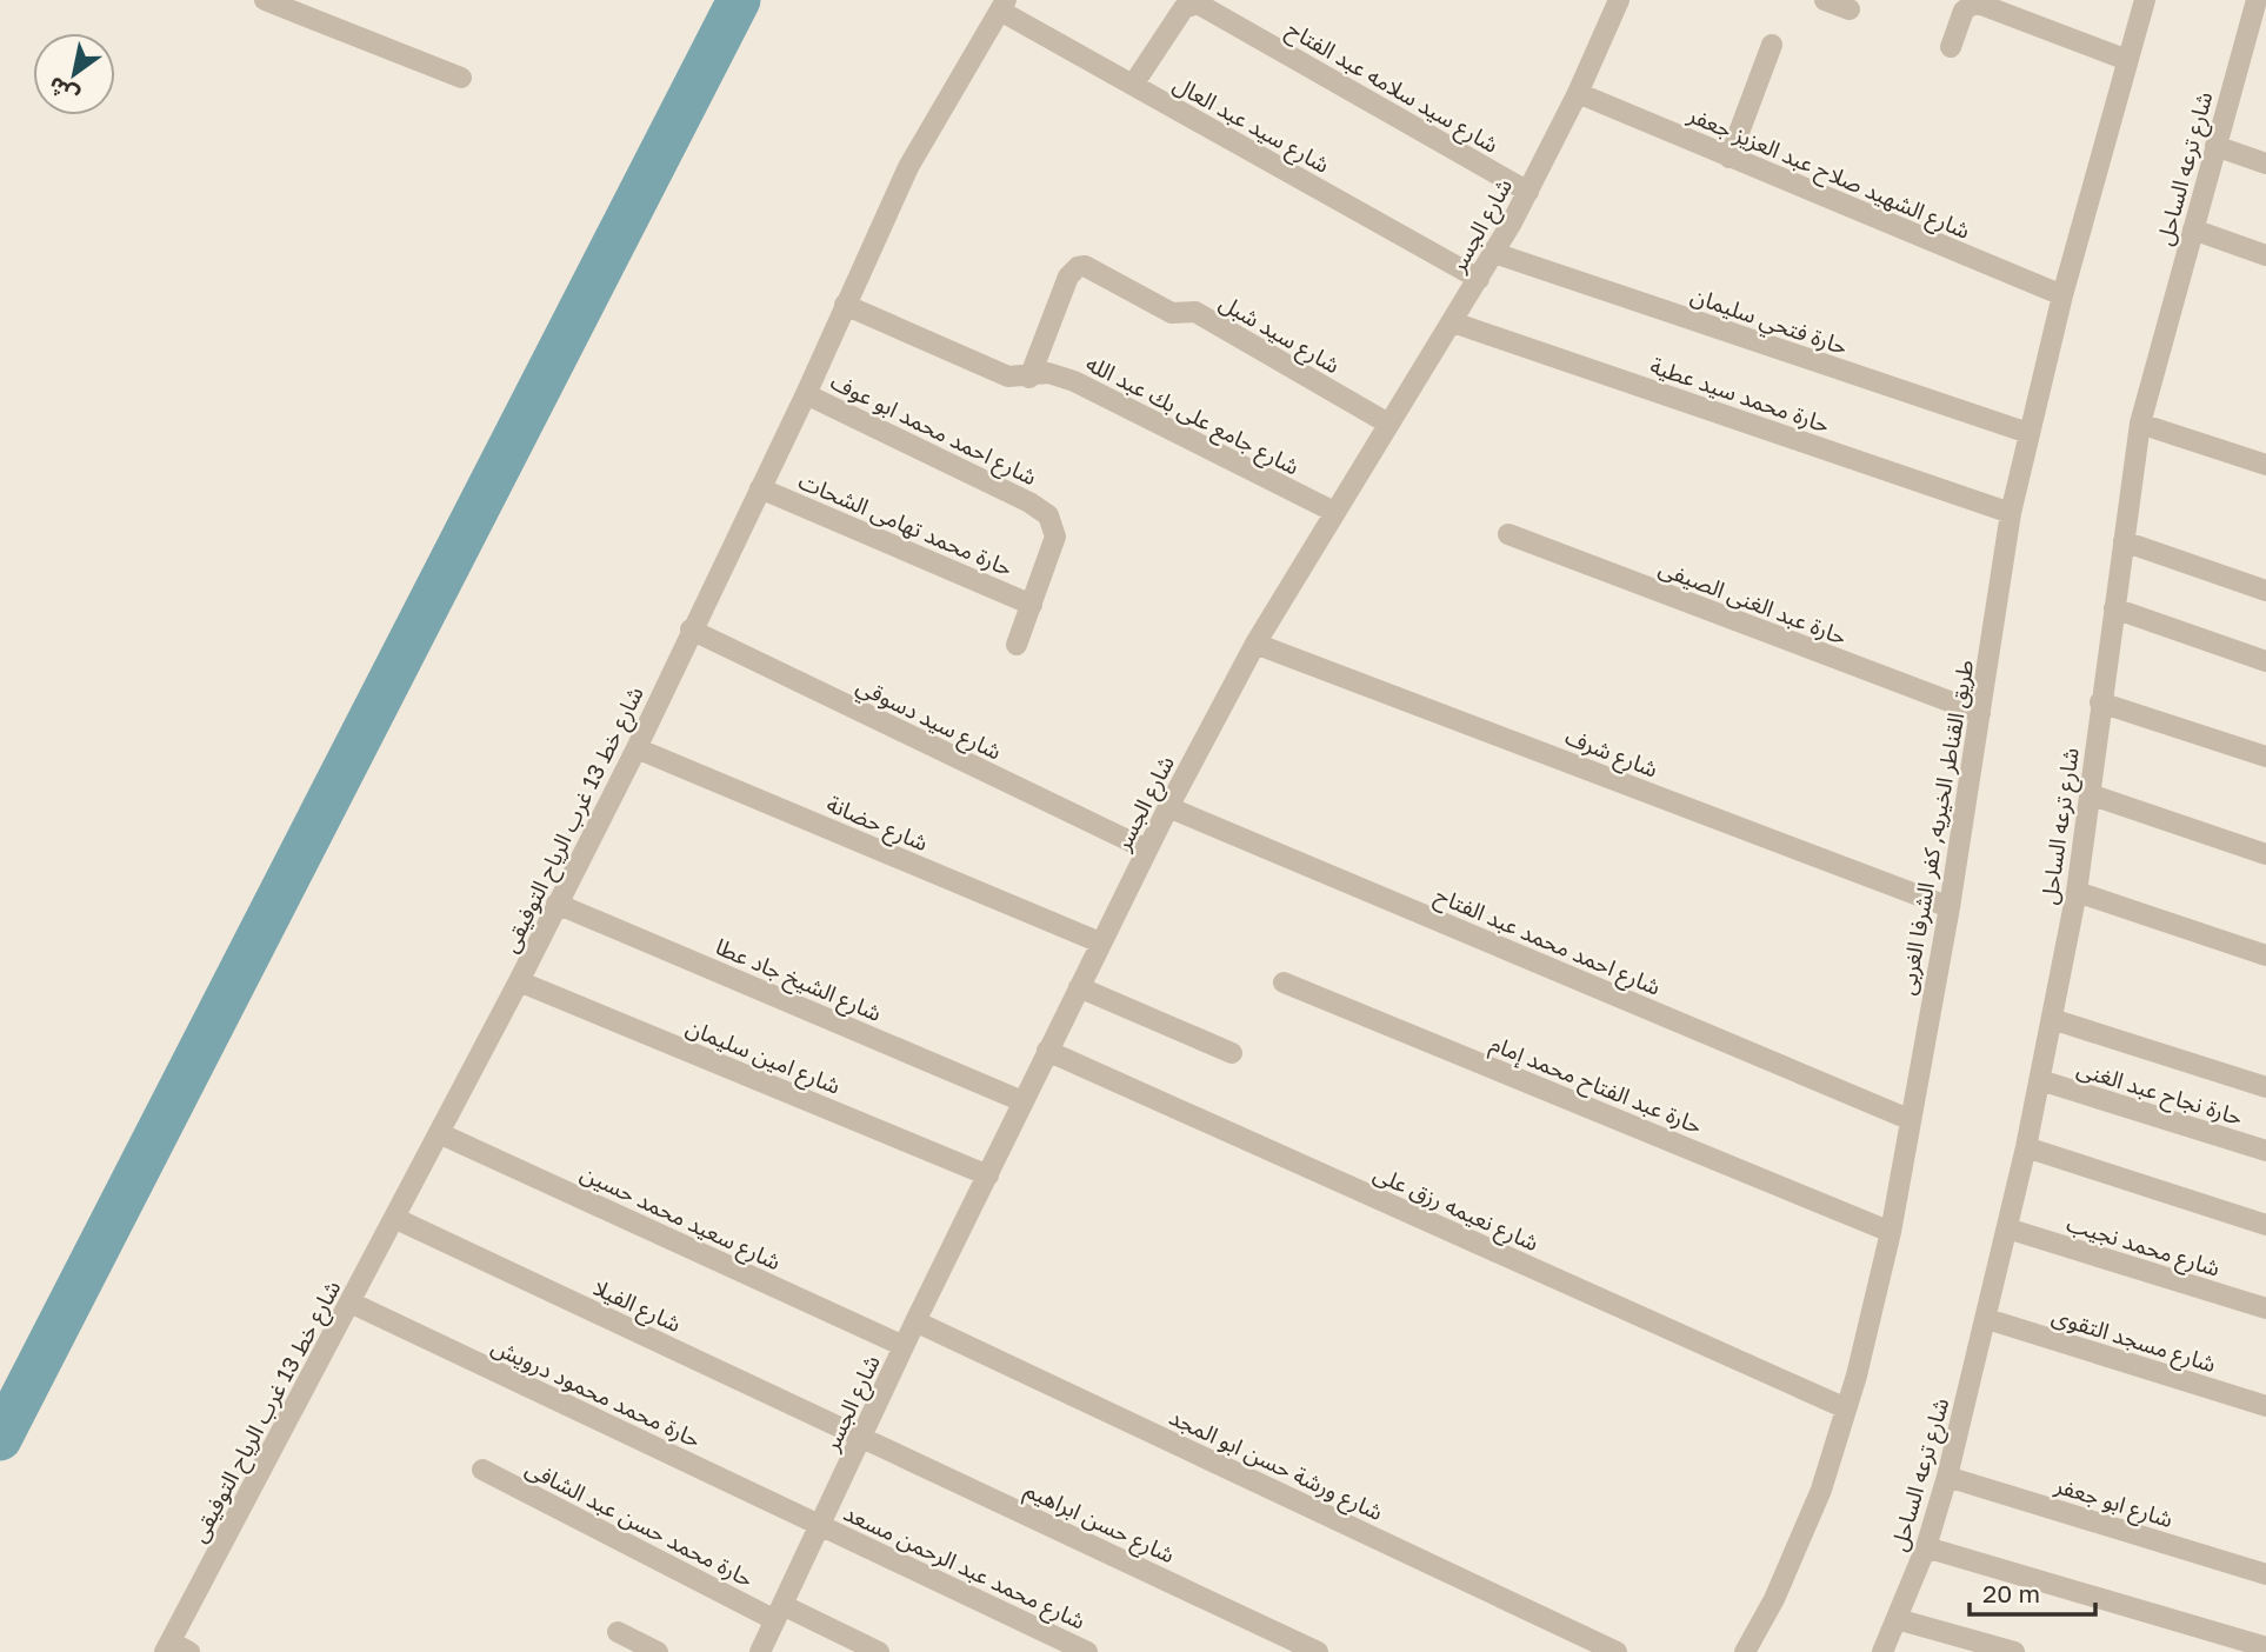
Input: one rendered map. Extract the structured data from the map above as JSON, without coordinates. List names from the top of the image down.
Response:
{
  "streets": {
    "street": [
      "شارع سيد سلامه عبد الفتاح",
      "شارع سيد عبد العال",
      "شارع ترعه الساحل",
      "شارع الشهيد صلاح عبد العزيز جعفر",
      "شارع الجسر",
      "حارة فتحي سليمان",
      "شارع سيد شبل",
      "حارة محمد سيد عطية",
      "شارع جامع على بك عبد الله",
      "شارع احمد محمد ابو عوف",
      "حارة محمد تهامى الشحات",
      "حارة عبد الغنى الصيفى",
      "شارع سيد دسوقي",
      "شارع شرف",
      "شارع خط 13 غرب الرياح التوفيقى",
      "شارع حضانة",
      "طريق القناطر الخيريه, كفر الشرفا الغربى",
      "شارع احمد محمد عبد الفتاح",
      "شارع الشيخ جاد عطا",
      "شارع امين سليمان",
      "حارة عبد الفتاح محمد إمام",
      "حارة نجاح عبد الغنى",
      "شارع نعيمه رزق على",
      "شارع سعيد محمد حسين",
      "شارع محمد نجيب",
      "شارع الفيلا",
      "شارع مسجد التقوى",
      "حارة محمد محمود درويش",
      "شارع ورشة حسن ابو المجد",
      "شارع ابو جعفر",
      "شارع حسن ابراهيم",
      "حارة محمد حسن عبد الشافى",
      "شارع محمد عبد الرحمن مسعد"
    ]
  },
  "crossings": [
    ["شارع سيد سلامه عبد الفتاح", "شارع سيد عبد العال"],
    ["شارع سيد سلامه عبد الفتاح", "شارع الجسر"],
    ["شارع سيد عبد العال", "شارع الجسر"],
    ["شارع سيد عبد العال", "شارع خط 13 غرب الرياح التوفيقى"],
    ["شارع ترعه الساحل", "حارة نجاح عبد الغنى"],
    ["شارع ترعه الساحل", "شارع محمد نجيب"],
    ["شارع ترعه الساحل", "شارع مسجد التقوى"],
    ["شارع ترعه الساحل", "شارع ابو جعفر"],
    ["شارع الشهيد صلاح عبد العزيز جعفر", "شارع الجسر"],
    ["شارع الشهيد صلاح عبد العزيز جعفر", "طريق القناطر الخيريه, كفر الشرفا الغربى"],
    ["شارع الجسر", "حارة فتحي سليمان"],
    ["شارع الجسر", "شارع سيد شبل"],
    ["شارع الجسر", "حارة محمد سيد عطية"],
    ["شارع الجسر", "شارع جامع على بك عبد الله"],
    ["شارع الجسر", "شارع سيد دسوقي"],
    ["شارع الجسر", "شارع شرف"],
    ["شارع الجسر", "شارع حضانة"],
    ["شارع الجسر", "شارع احمد محمد عبد الفتاح"],
    ["شارع الجسر", "شارع الشيخ جاد عطا"],
    ["شارع الجسر", "شارع امين سليمان"],
    ["شارع الجسر", "شارع نعيمه رزق على"],
    ["شارع الجسر", "شارع سعيد محمد حسين"],
    ["شارع الجسر", "شارع الفيلا"],
    ["شارع الجسر", "حارة محمد محمود درويش"],
    ["شارع الجسر", "شارع ورشة حسن ابو المجد"],
    ["شارع الجسر", "شارع حسن ابراهيم"],
    ["شارع الجسر", "حارة محمد حسن عبد الشافى"],
    ["شارع الجسر", "شارع محمد عبد الرحمن مسعد"],
    ["حارة فتحي سليمان", "طريق القناطر الخيريه, كفر الشرفا الغربى"],
    ["شارع سيد شبل", "شارع جامع على بك عبد الله"],
    ["حارة محمد سيد عطية", "طريق القناطر الخيريه, كفر الشرفا الغربى"],
    ["شارع جامع على بك عبد الله", "شارع خط 13 غرب الرياح التوفيقى"],
    ["شارع احمد محمد ابو عوف", "حارة محمد تهامى الشحات"],
    ["شارع احمد محمد ابو عوف", "شارع خط 13 غرب الرياح التوفيقى"],
    ["حارة محمد تهامى الشحات", "شارع خط 13 غرب الرياح التوفيقى"],
    ["حارة عبد الغنى الصيفى", "طريق القناطر الخيريه, كفر الشرفا الغربى"],
    ["شارع سيد دسوقي", "شارع خط 13 غرب الرياح التوفيقى"],
    ["شارع شرف", "طريق القناطر الخيريه, كفر الشرفا الغربى"],
    ["شارع خط 13 غرب الرياح التوفيقى", "شارع حضانة"],
    ["شارع خط 13 غرب الرياح التوفيقى", "شارع الشيخ جاد عطا"],
    ["شارع خط 13 غرب الرياح التوفيقى", "شارع امين سليمان"],
    ["شارع خط 13 غرب الرياح التوفيقى", "شارع سعيد محمد حسين"],
    ["شارع خط 13 غرب الرياح التوفيقى", "شارع الفيلا"],
    ["شارع خط 13 غرب الرياح التوفيقى", "حارة محمد محمود درويش"],
    ["طريق القناطر الخيريه, كفر الشرفا الغربى", "شارع احمد محمد عبد الفتاح"],
    ["طريق القناطر الخيريه, كفر الشرفا الغربى", "حارة عبد الفتاح محمد إمام"],
    ["طريق القناطر الخيريه, كفر الشرفا الغربى", "شارع نعيمه رزق على"],
    ["شارع الفيلا", "شارع حسن ابراهيم"],
    ["حارة محمد محمود درويش", "شارع محمد عبد الرحمن مسعد"]
  ],
  "scale_bar": "20 m",
  "north": "bottom left"
}
